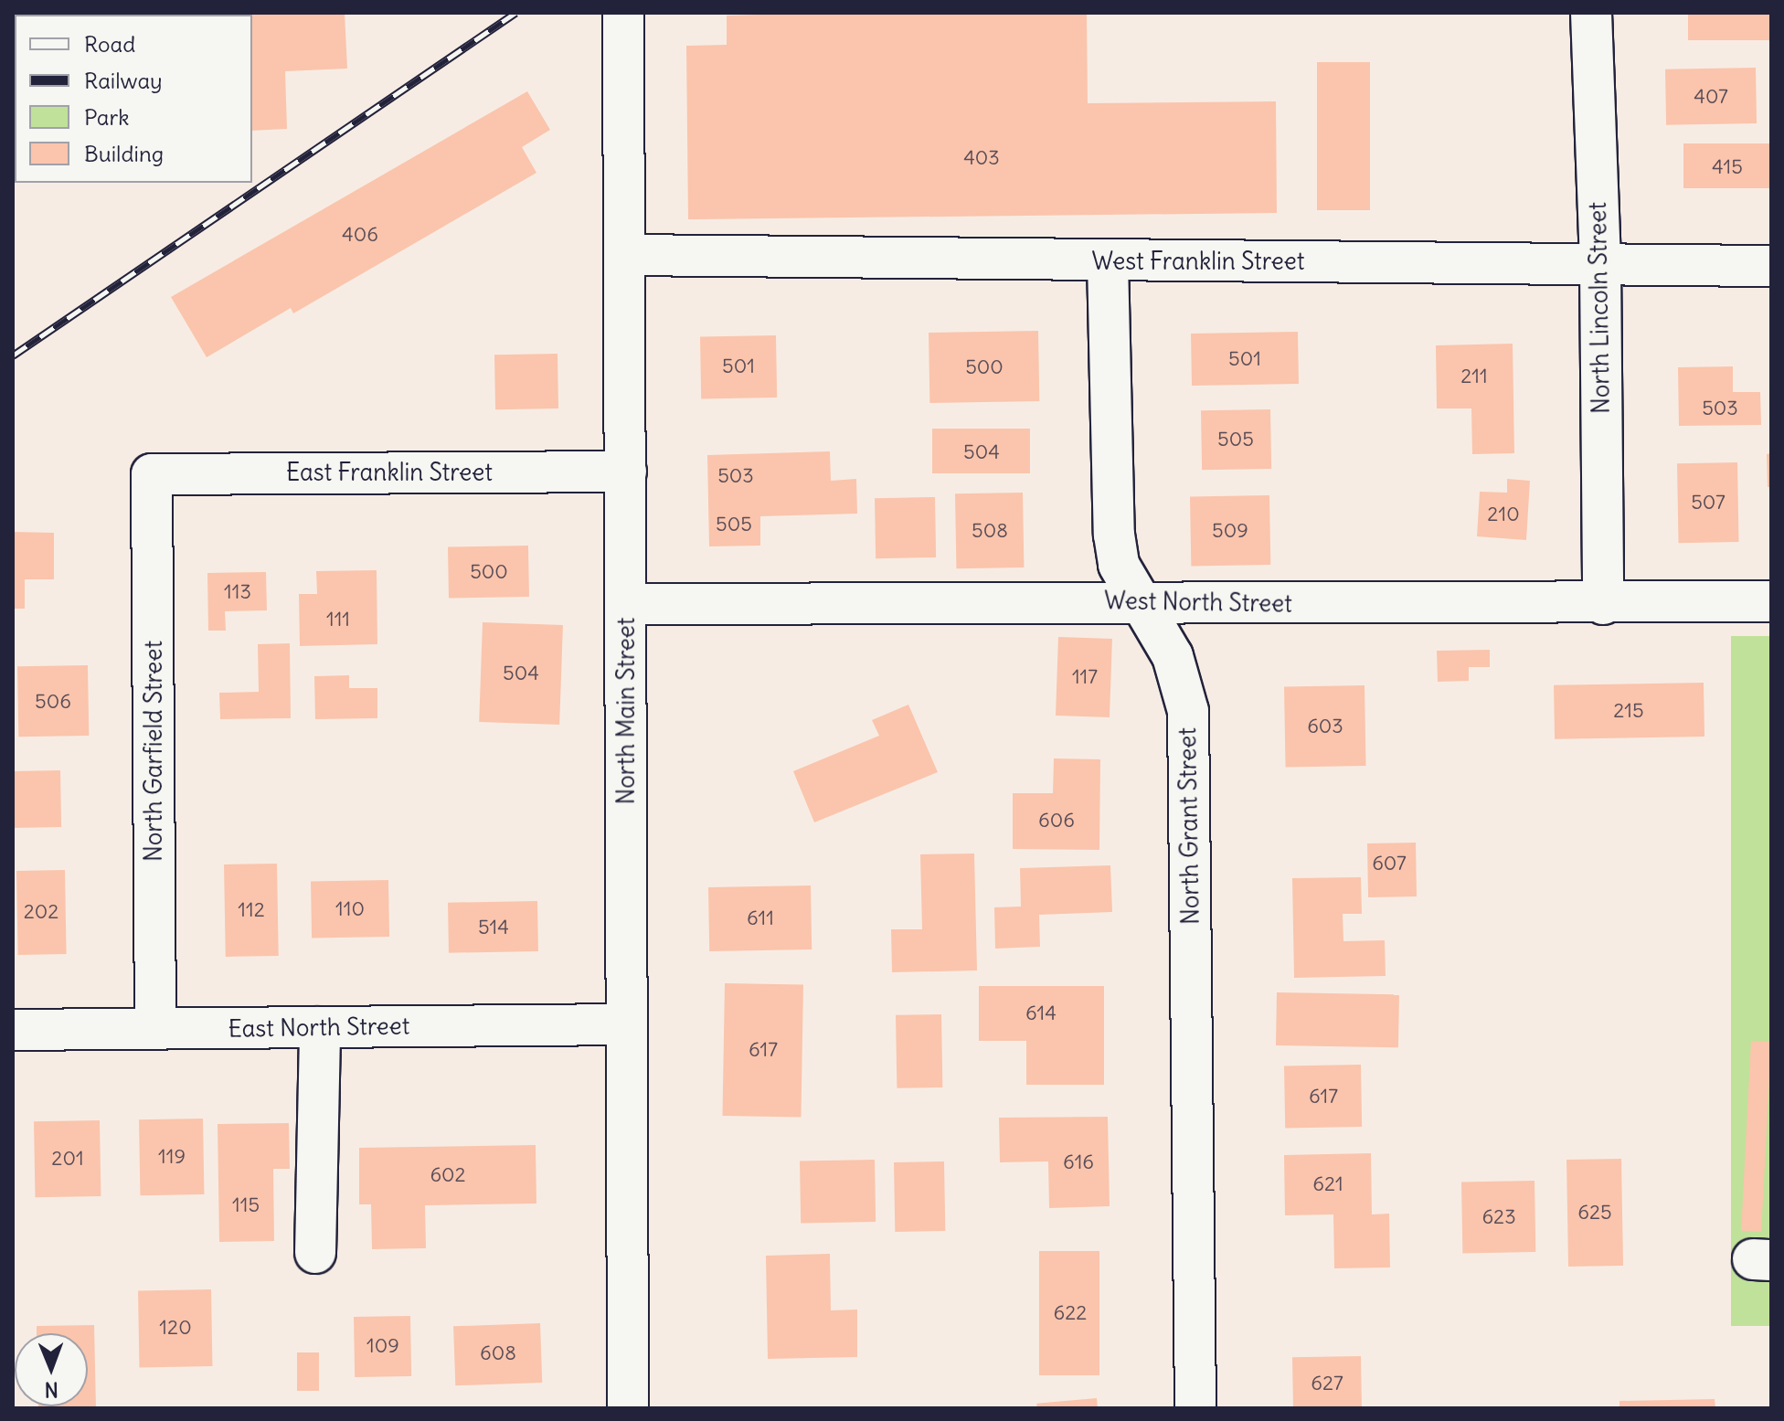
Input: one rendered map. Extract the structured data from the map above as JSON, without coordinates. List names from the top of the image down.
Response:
{
  "streets": {
    "street": [
      "West Franklin Street",
      "North Lincoln Street",
      "East Franklin Street",
      "West North Street",
      "North Main Street",
      "North Garfield Street",
      "North Grant Street",
      "East North Street"
    ]
  },
  "crossings": [
    ["West Franklin Street", "North Lincoln Street"],
    ["West Franklin Street", "North Main Street"],
    ["West Franklin Street", "North Grant Street"],
    ["North Lincoln Street", "West North Street"],
    ["East Franklin Street", "North Main Street"],
    ["East Franklin Street", "North Garfield Street"],
    ["West North Street", "North Main Street"],
    ["West North Street", "North Grant Street"],
    ["North Main Street", "East North Street"],
    ["North Garfield Street", "East North Street"]
  ],
  "house_numbers": [
    "407",
    "403",
    "415",
    "406",
    "501",
    "501",
    "500",
    "211",
    "503",
    "505",
    "504",
    "503",
    "507",
    "210",
    "505",
    "508",
    "509",
    "500",
    "113",
    "111",
    "504",
    "117",
    "506",
    "215",
    "603",
    "606",
    "607",
    "110",
    "112",
    "202",
    "611",
    "514",
    "614",
    "617",
    "617",
    "119",
    "201",
    "616",
    "602",
    "621",
    "115",
    "625",
    "623",
    "622",
    "120",
    "109",
    "608",
    "627"
  ],
  "legend": [
    "Road",
    "Railway",
    "Park",
    "Building"
  ],
  "north": "bottom"
}
